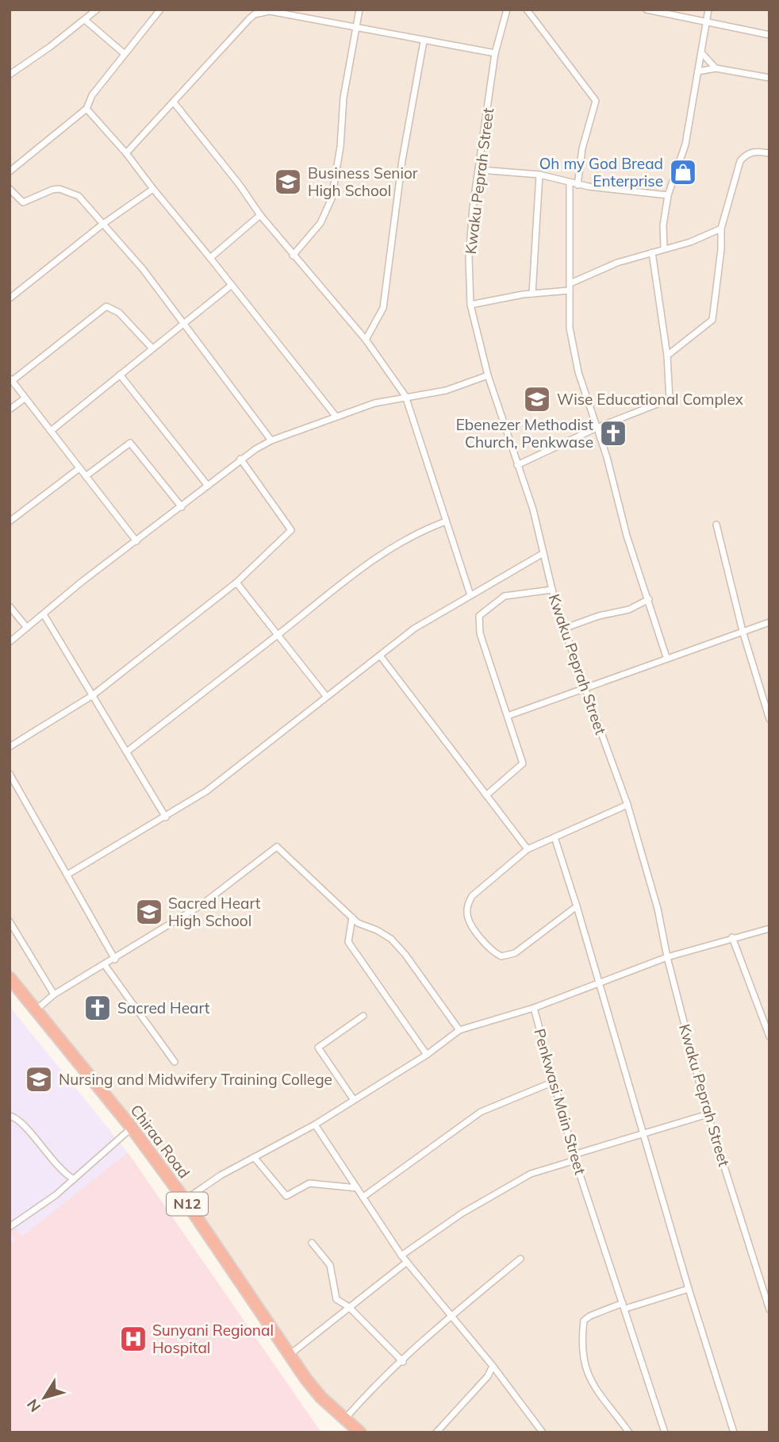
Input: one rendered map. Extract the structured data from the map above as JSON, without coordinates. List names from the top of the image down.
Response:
{
  "streets": {
    "highway": ["Chiraa Road", "N12"],
    "street": ["Kwaku Peprah Street", "Penkwasi Main Street"]
  },
  "crossings": [
    ["Kwaku Peprah Street", "Penkwasi Main Street"]
  ],
  "places": {
    "shop": ["Oh my God Bread Enterprise"],
    "school or university": [
      "Business Senior High School",
      "Wise Educational Complex",
      "Sacred Heart High School",
      "Nursing and Midwifery Training College"
    ],
    "church": ["Ebenezer Methodist Church, Penkwase", "Sacred Heart"],
    "hospital": ["Sunyani Regional Hospital"]
  },
  "north": "bottom left"
}
